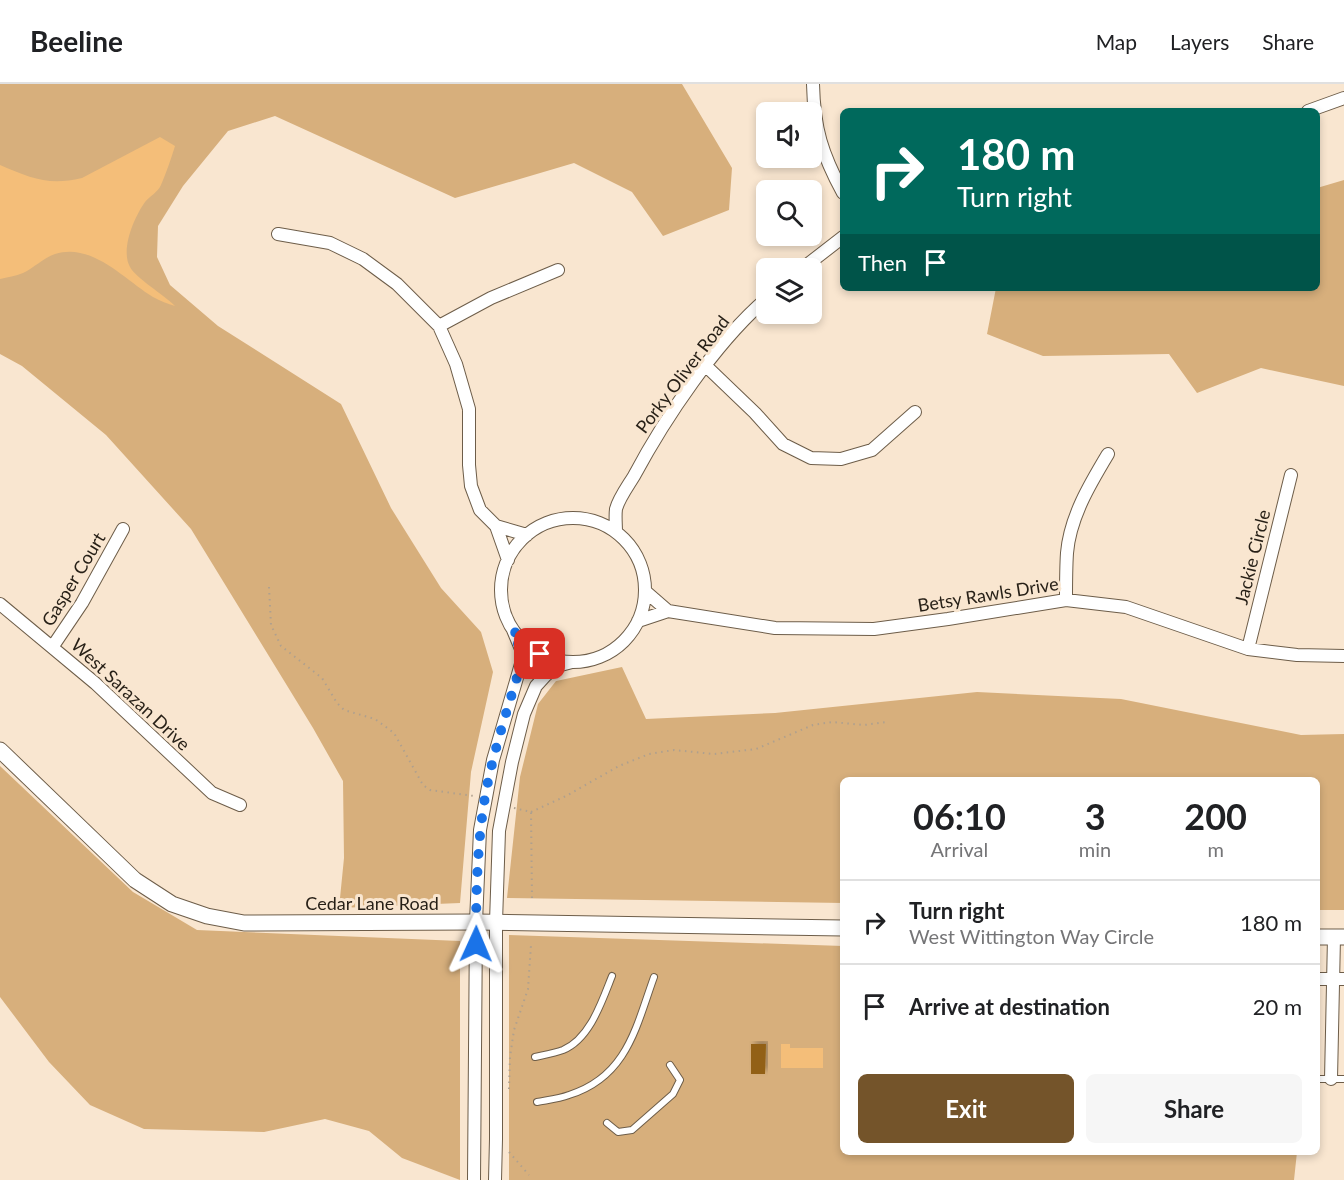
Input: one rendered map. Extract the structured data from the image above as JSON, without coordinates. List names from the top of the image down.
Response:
{
  "streets": {
    "street": [
      "Porky Oliver Road",
      "Jackie Circle",
      "Gasper Court",
      "Betsy Rawls Drive",
      "West Sarazan Drive",
      "Cedar Lane Road"
    ]
  },
  "crossings": [
    ["Porky Oliver Road", "Betsy Rawls Drive"],
    ["Jackie Circle", "Betsy Rawls Drive"],
    ["Gasper Court", "West Sarazan Drive"]
  ],
  "page": {
    "header": "Beeline",
    "nav": ["Map", "Layers", "Share"],
    "turn": ["180 m", "Turn right"],
    "then": "Then",
    "eta": [
      "06:10",
      "Arrival",
      "3",
      "min",
      "200",
      "m"
    ],
    "list": [
      {
        "name": "Turn right",
        "note": "West Wittington Way Circle",
        "value": "180 m"
      },
      {
        "name": "Arrive at destination",
        "value": "20 m"
      }
    ],
    "buttons": ["Exit", "Share"]
  }
}
